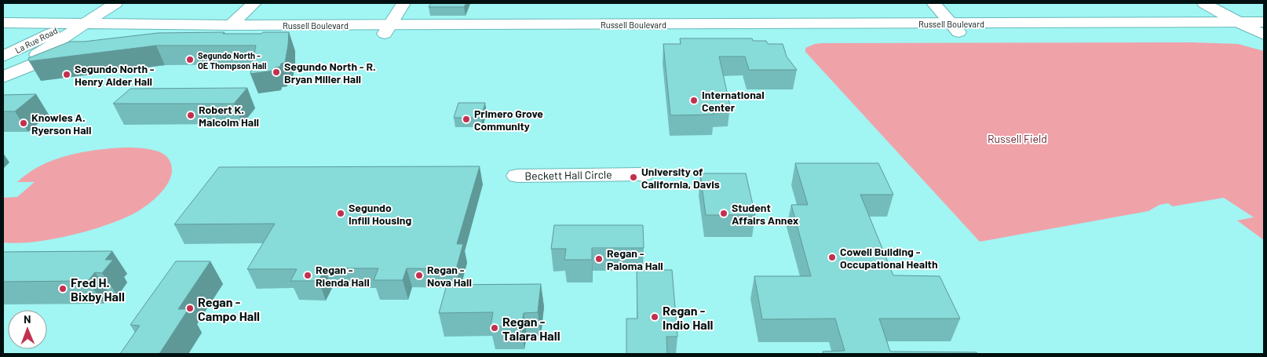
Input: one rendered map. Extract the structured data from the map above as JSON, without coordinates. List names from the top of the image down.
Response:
{
  "streets": {
    "main road": ["Russell Boulevard", "La Rue Road", "Beckett Hall Circle"]
  },
  "crossings": [
    ["Russell Boulevard", "La Rue Road"]
  ],
  "parks": ["Russell Field"],
  "places": [
    "Segundo North - OE Thompson Hall",
    "Segundo North - R. Bryan Miller Hall",
    "Segundo North - Henry Alder Hall",
    "International Center",
    "Robert K. Malcolm Hall",
    "Primero Grove Community",
    "Knowles A. Ryerson Hall",
    "University of California, Davis",
    "Segundo Infill Housing",
    "Student Affairs Annex",
    "Cowell Building - Occupational Health",
    "Regan - Paloma Hall",
    "Regan - Rienda Hall",
    "Regan - Nova Hall",
    "Fred H. Bixby Hall",
    "Regan - Campo Hall",
    "Regan - Indio Hall",
    "Regan - Talara Hall"
  ],
  "north": "top"
}
